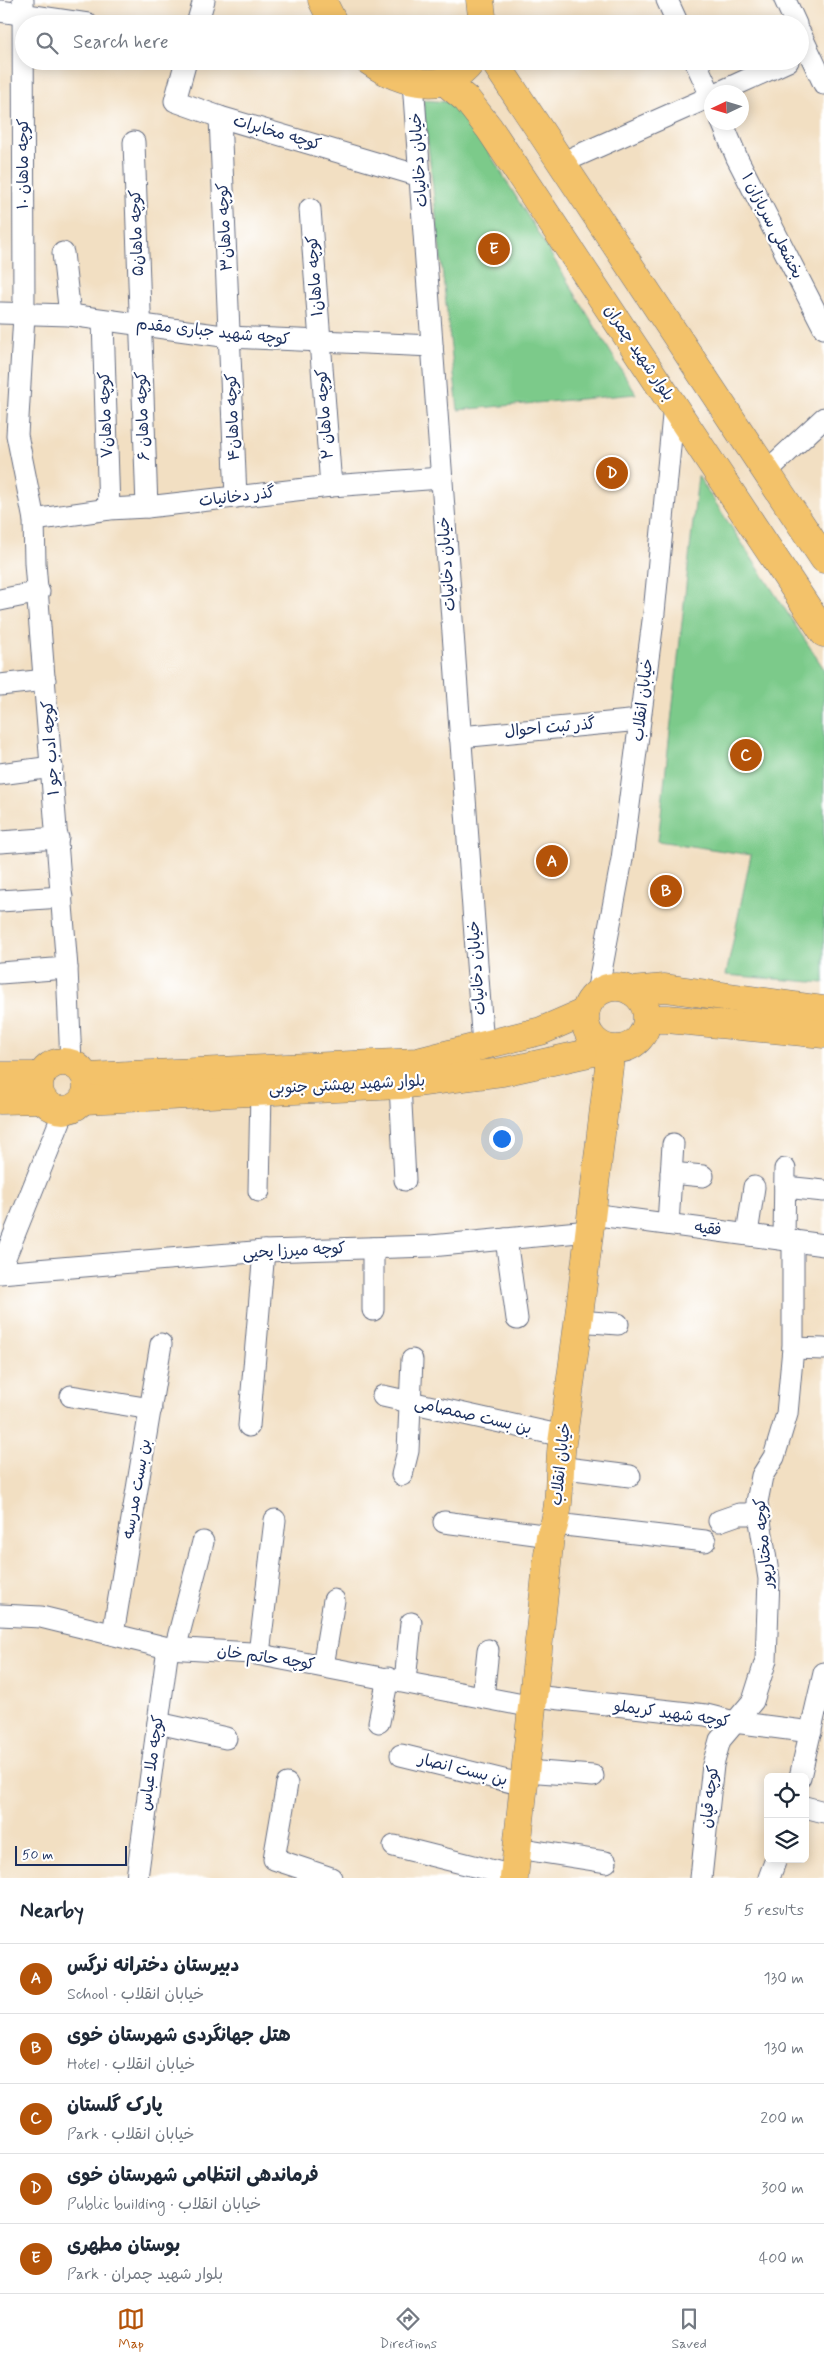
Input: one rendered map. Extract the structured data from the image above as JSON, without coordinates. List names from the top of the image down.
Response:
{
  "streets": {
    "main road": ["بلوار شهید چمران", "خیابان انقلاب", "بلوار شهید بهشتی جنوبی"],
    "street": [
      "کوچه مخابرات",
      "خیابان دخانیات",
      "کوچه ماهان ۱۰",
      "بخشعلی سربازان ۱",
      "کوچه ماهان۳",
      "کوچه ماهان۵",
      "کوچه ماهان۱",
      "کوچه شهید جباری مقدم",
      "کوچه ماهان ۲",
      "کوچه ماهان۷",
      "کوچه ماهان ۶",
      "کوچه ماهان۴",
      "گذر دخانیات",
      "گذر ثبت احوال",
      "کوچه ادب جو ۱",
      "فقیه",
      "کوچه میرزا یحیی",
      "بن بست صمصامی",
      "بن بست مدرسه",
      "کوچه مختارپور",
      "کوچه حاتم خان",
      "کوچه شهید کریملو",
      "کوچه ملا عباس",
      "بن بست انصار",
      "کوچه قپان"
    ]
  },
  "crossings": [
    ["کوچه مخابرات", "خیابان دخانیات"],
    ["کوچه مخابرات", "کوچه ماهان۳"],
    ["خیابان دخانیات", "کوچه شهید جباری مقدم"],
    ["خیابان دخانیات", "گذر دخانیات"],
    ["خیابان دخانیات", "گذر ثبت احوال"],
    ["خیابان دخانیات", "بلوار شهید بهشتی جنوبی"],
    ["کوچه ماهان ۱۰", "کوچه شهید جباری مقدم"],
    ["کوچه ماهان ۱۰", "کوچه ادب جو ۱"],
    ["کوچه ماهان۳", "کوچه شهید جباری مقدم"],
    ["کوچه ماهان۳", "کوچه ماهان۴"],
    ["کوچه ماهان۵", "کوچه شهید جباری مقدم"],
    ["کوچه ماهان۵", "کوچه ماهان ۶"],
    ["کوچه ماهان۱", "کوچه شهید جباری مقدم"],
    ["کوچه ماهان۱", "کوچه ماهان ۲"],
    ["کوچه شهید جباری مقدم", "کوچه ماهان ۲"],
    ["کوچه شهید جباری مقدم", "کوچه ماهان۷"],
    ["کوچه شهید جباری مقدم", "کوچه ماهان ۶"],
    ["کوچه شهید جباری مقدم", "کوچه ماهان۴"],
    ["بلوار شهید چمران", "خیابان انقلاب"],
    ["کوچه ماهان ۲", "گذر دخانیات"],
    ["کوچه ماهان۷", "گذر دخانیات"],
    ["کوچه ماهان ۶", "گذر دخانیات"],
    ["کوچه ماهان۴", "گذر دخانیات"],
    ["گذر دخانیات", "کوچه ادب جو ۱"],
    ["خیابان انقلاب", "گذر ثبت احوال"],
    ["خیابان انقلاب", "بلوار شهید بهشتی جنوبی"],
    ["خیابان انقلاب", "فقیه"],
    ["خیابان انقلاب", "کوچه میرزا یحیی"],
    ["خیابان انقلاب", "بن بست صمصامی"],
    ["خیابان انقلاب", "کوچه حاتم خان"],
    ["خیابان انقلاب", "کوچه شهید کریملو"],
    ["خیابان انقلاب", "بن بست انصار"],
    ["کوچه ادب جو ۱", "بلوار شهید بهشتی جنوبی"],
    ["فقیه", "کوچه میرزا یحیی"],
    ["فقیه", "کوچه مختارپور"],
    ["بن بست مدرسه", "کوچه حاتم خان"],
    ["کوچه مختارپور", "کوچه شهید کریملو"],
    ["کوچه مختارپور", "کوچه قپان"],
    ["کوچه حاتم خان", "کوچه شهید کریملو"],
    ["کوچه حاتم خان", "کوچه ملا عباس"],
    ["کوچه شهید کریملو", "کوچه قپان"]
  ],
  "scale_bar": "50 m",
  "north": "left",
  "page": {
    "search": "Search here",
    "pins": [
      "E",
      "D",
      "C",
      "A",
      "B"
    ],
    "scale": "50 m",
    "heading": ["Nearby", "5 results"],
    "list": [
      {
        "mark": "A",
        "name": "دبیرستان دخترانه نرگس",
        "note": "School · خیابان انقلاب",
        "value": "130 m"
      },
      {
        "mark": "B",
        "name": "هتل جهانگردی شهرستان خوی",
        "note": "Hotel · خیابان انقلاب",
        "value": "130 m"
      },
      {
        "mark": "C",
        "name": "پارک گلستان",
        "note": "Park · خیابان انقلاب",
        "value": "200 m"
      },
      {
        "mark": "D",
        "name": "فرماندهی انتظامی شهرستان خوی",
        "note": "Public building · خیابان انقلاب",
        "value": "300 m"
      },
      {
        "mark": "E",
        "name": "بوستان مطهری",
        "note": "Park · بلوار شهید چمران",
        "value": "400 m"
      }
    ],
    "nav": ["Map", "Directions", "Saved"]
  }
}
